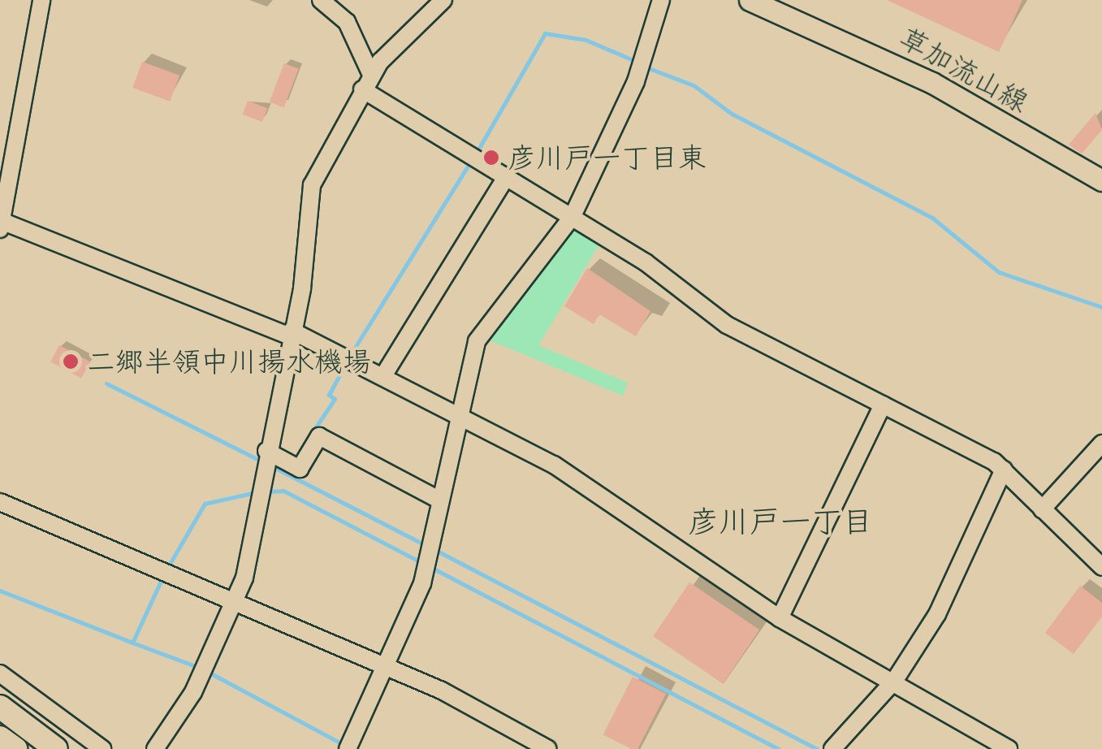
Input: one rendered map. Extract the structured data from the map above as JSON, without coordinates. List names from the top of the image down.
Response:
{
  "streets": {
    "main road": ["草加流山線"]
  },
  "districts": ["彦川戸一丁目"],
  "places": ["彦川戸一丁目東", "二郷半領中川揚水機場"]
}
